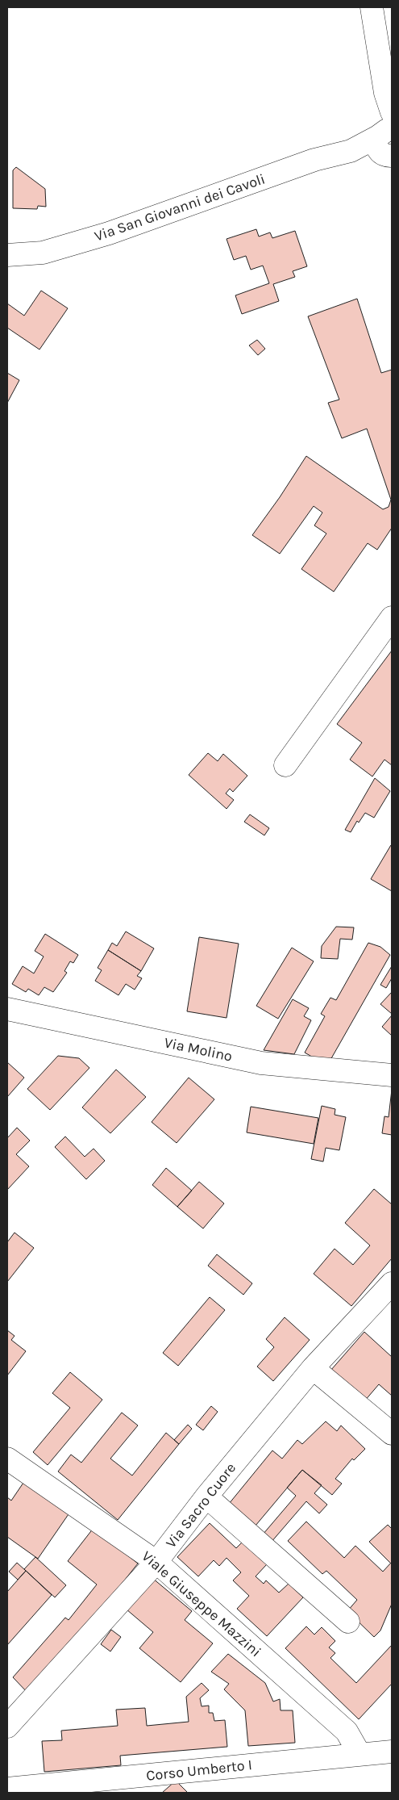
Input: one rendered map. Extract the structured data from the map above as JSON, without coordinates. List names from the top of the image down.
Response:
{
  "streets": {
    "street": [
      "Via San Giovanni dei Cavoli",
      "Via Molino",
      "Via Sacro Cuore",
      "Viale Giuseppe Mazzini",
      "Corso Umberto I"
    ]
  },
  "crossings": [
    ["Via Sacro Cuore", "Viale Giuseppe Mazzini"],
    ["Viale Giuseppe Mazzini", "Corso Umberto I"]
  ]
}
